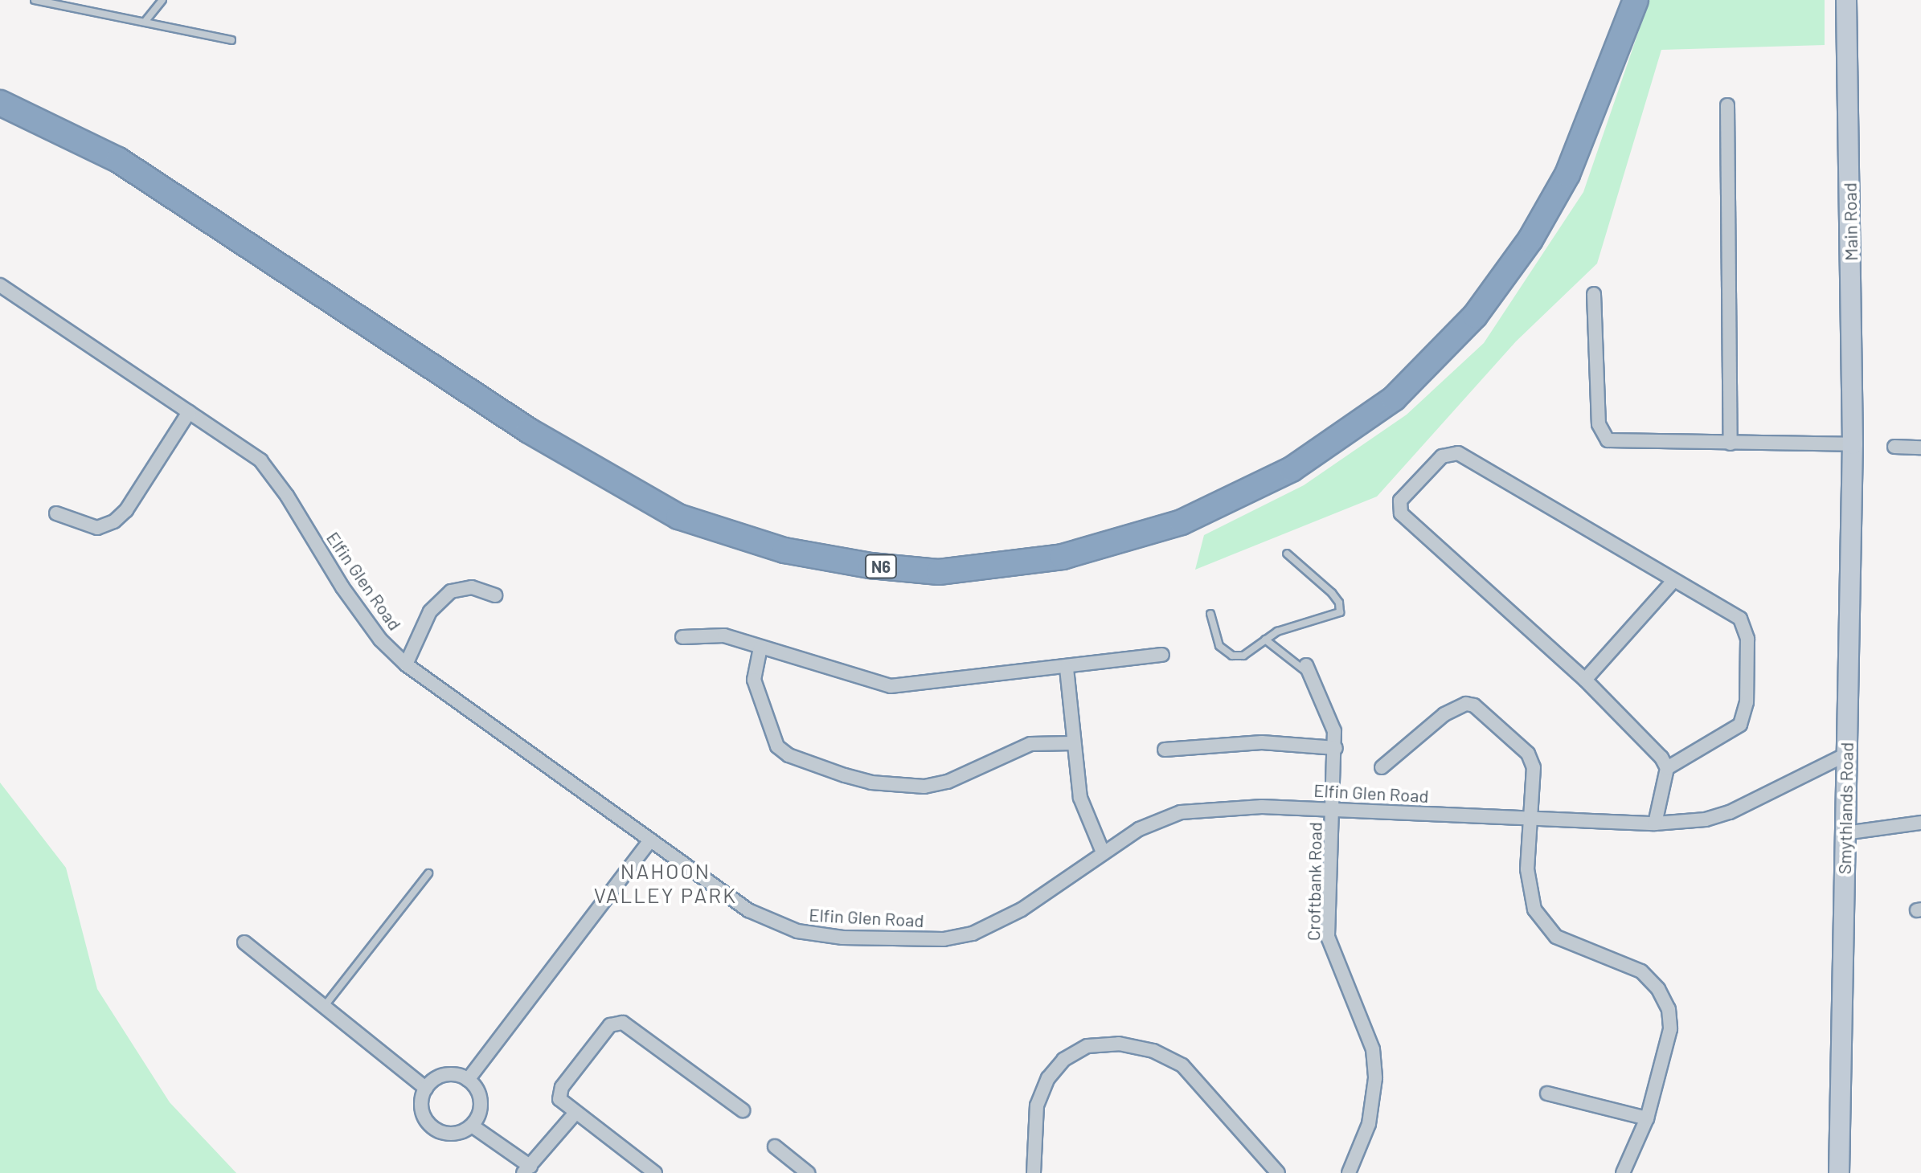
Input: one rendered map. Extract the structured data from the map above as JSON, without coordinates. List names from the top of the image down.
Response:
{
  "streets": {
    "highway": ["N6"],
    "main road": ["Main Road", "Smythlands Road"],
    "street": ["Elfin Glen Road", "Croftbank Road"]
  },
  "crossings": [
    ["Main Road", "Smythlands Road"],
    ["Elfin Glen Road", "Smythlands Road"],
    ["Elfin Glen Road", "Croftbank Road"]
  ],
  "districts": ["NAHOON VALLEY PARK"]
}
